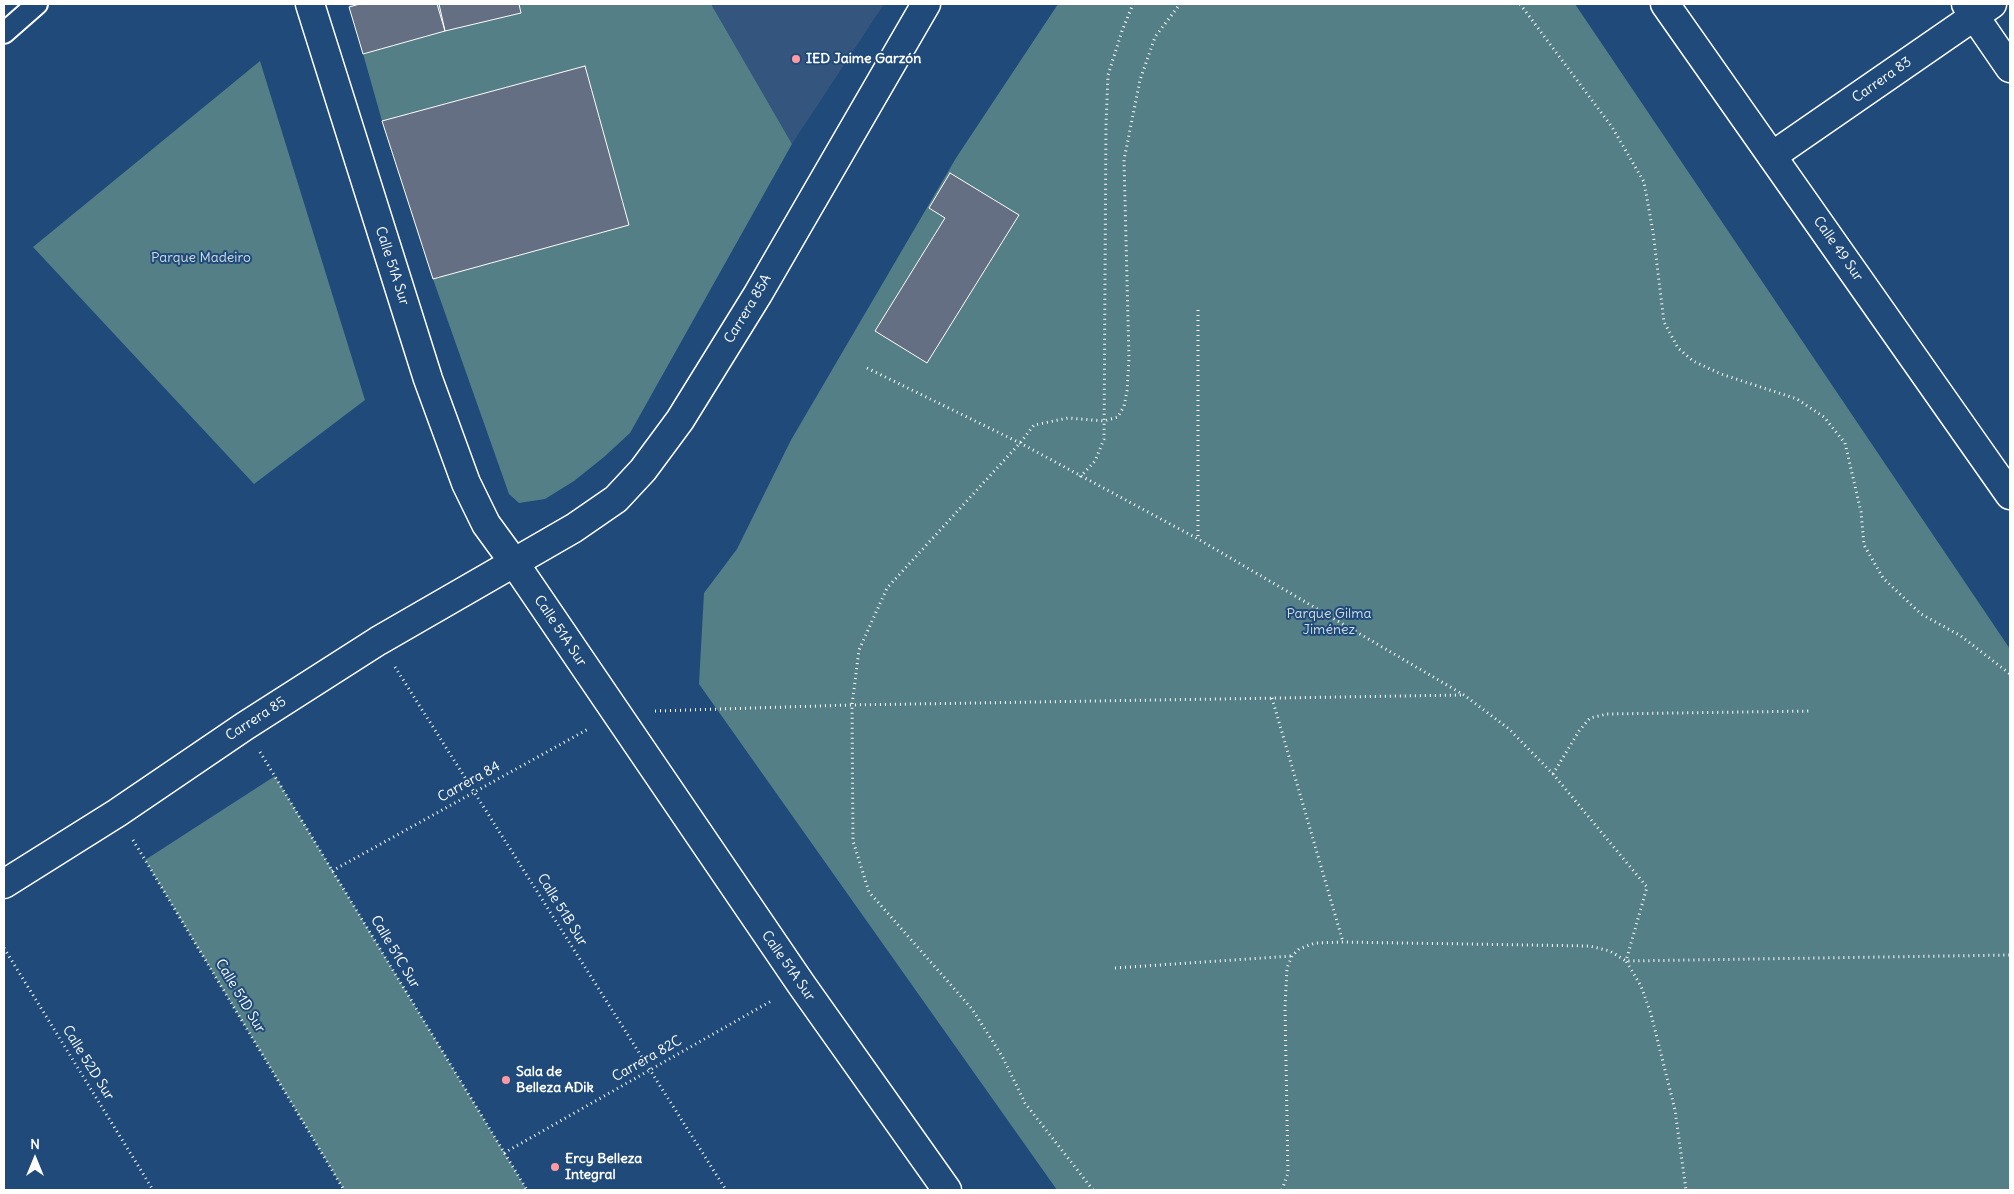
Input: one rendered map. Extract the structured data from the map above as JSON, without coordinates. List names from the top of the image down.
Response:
{
  "streets": {
    "street": [
      "Carrera 83",
      "Calle 49 Sur",
      "Calle 51A Sur",
      "Carrera 85A",
      "Carrera 85"
    ],
    "path": [
      "Carrera 84",
      "Calle 51B Sur",
      "Calle 51C Sur",
      "Calle 51D Sur",
      "Carrera 82C",
      "Calle 52D Sur"
    ]
  },
  "crossings": [
    ["Carrera 83", "Calle 49 Sur"],
    ["Calle 51A Sur", "Carrera 85A"],
    ["Calle 51A Sur", "Carrera 85"],
    ["Calle 51A Sur", "Carrera 84"],
    ["Calle 51A Sur", "Carrera 82C"],
    ["Carrera 85A", "Carrera 85"],
    ["Carrera 85", "Calle 51B Sur"],
    ["Carrera 85", "Calle 51C Sur"],
    ["Carrera 85", "Calle 51D Sur"],
    ["Carrera 84", "Calle 51B Sur"],
    ["Carrera 84", "Calle 51C Sur"],
    ["Calle 51B Sur", "Carrera 82C"],
    ["Calle 51C Sur", "Carrera 82C"]
  ],
  "parks": ["Parque Madeiro", "Parque Gilma Jiménez"],
  "places": ["IED Jaime Garzón", "Sala de Belleza ADik", "Ercy Belleza Integral"],
  "north": "top"
}
